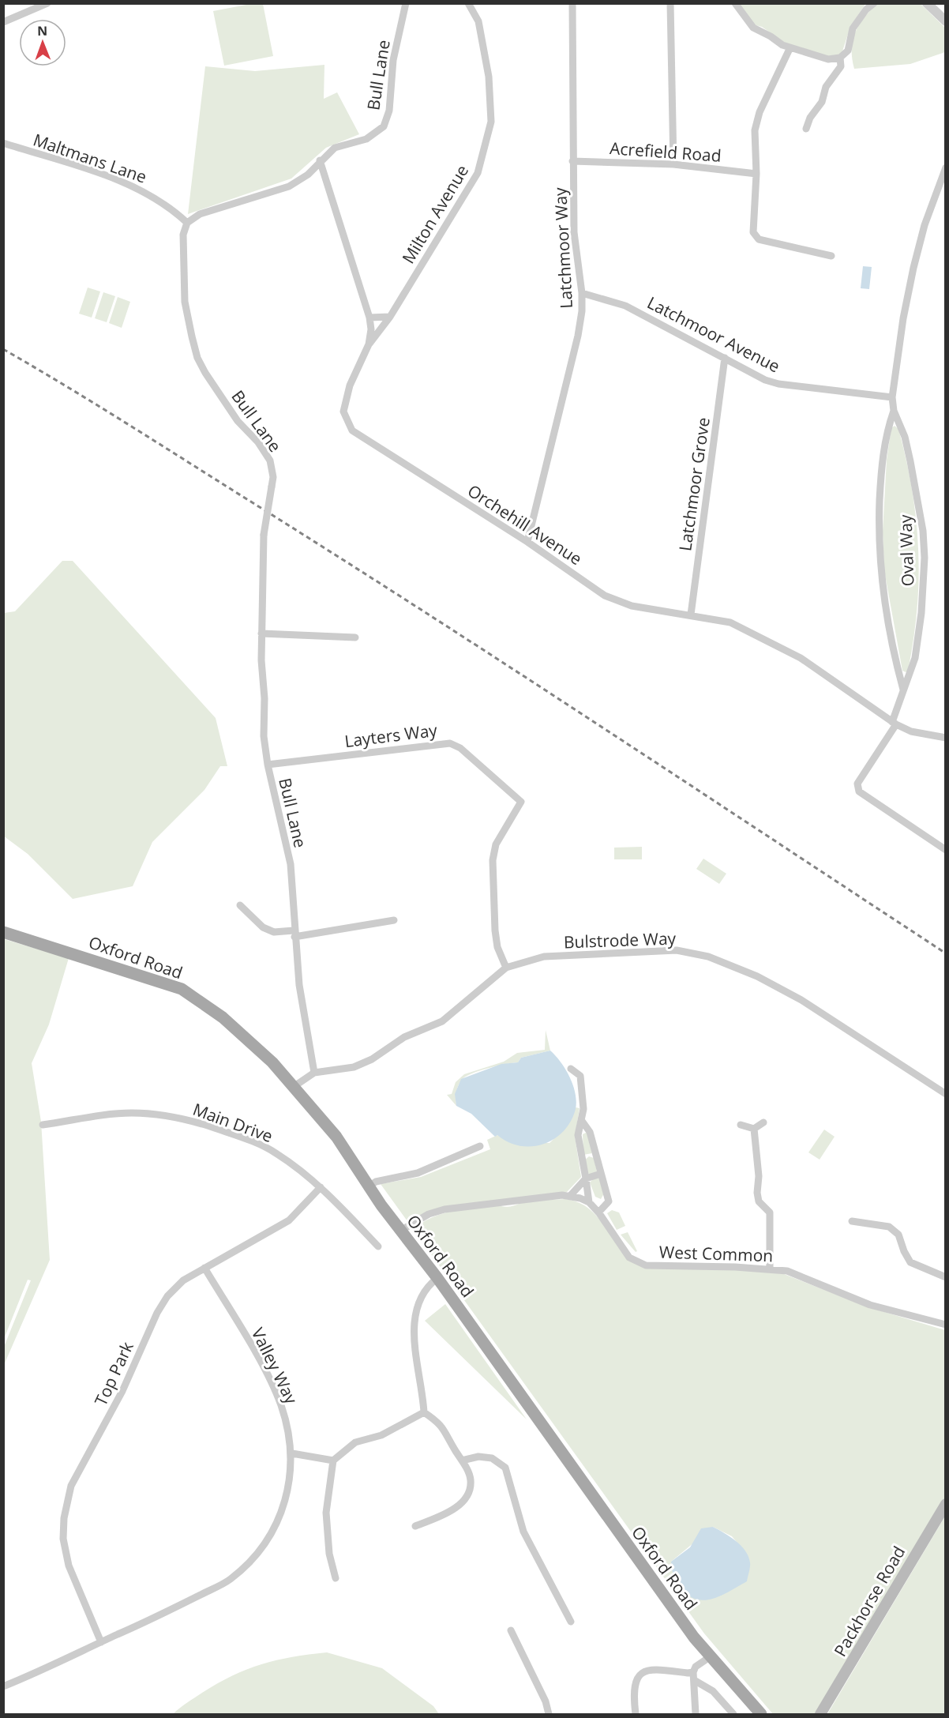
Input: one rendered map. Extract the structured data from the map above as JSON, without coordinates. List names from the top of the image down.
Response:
{
  "streets": {
    "main road": ["Oxford Road", "Packhorse Road"],
    "street": [
      "Bull Lane",
      "Acrefield Road",
      "Maltmans Lane",
      "Milton Avenue",
      "Latchmoor Way",
      "Latchmoor Avenue",
      "Latchmoor Grove",
      "Orchehill Avenue",
      "Oval Way",
      "Layters Way",
      "Bulstrode Way",
      "Main Drive",
      "West Common",
      "Valley Way",
      "Top Park"
    ]
  },
  "crossings": [
    ["Bull Lane", "Maltmans Lane"],
    ["Bull Lane", "Orchehill Avenue"],
    ["Bull Lane", "Layters Way"],
    ["Bull Lane", "Bulstrode Way"],
    ["Acrefield Road", "Latchmoor Way"],
    ["Milton Avenue", "Orchehill Avenue"],
    ["Latchmoor Way", "Latchmoor Avenue"],
    ["Latchmoor Way", "Orchehill Avenue"],
    ["Latchmoor Avenue", "Latchmoor Grove"],
    ["Latchmoor Avenue", "Oval Way"],
    ["Latchmoor Grove", "Orchehill Avenue"],
    ["Orchehill Avenue", "Oval Way"],
    ["Layters Way", "Bulstrode Way"],
    ["Bulstrode Way", "Oxford Road"],
    ["Oxford Road", "West Common"],
    ["Main Drive", "Top Park"],
    ["Valley Way", "Top Park"]
  ],
  "north": "top"
}
